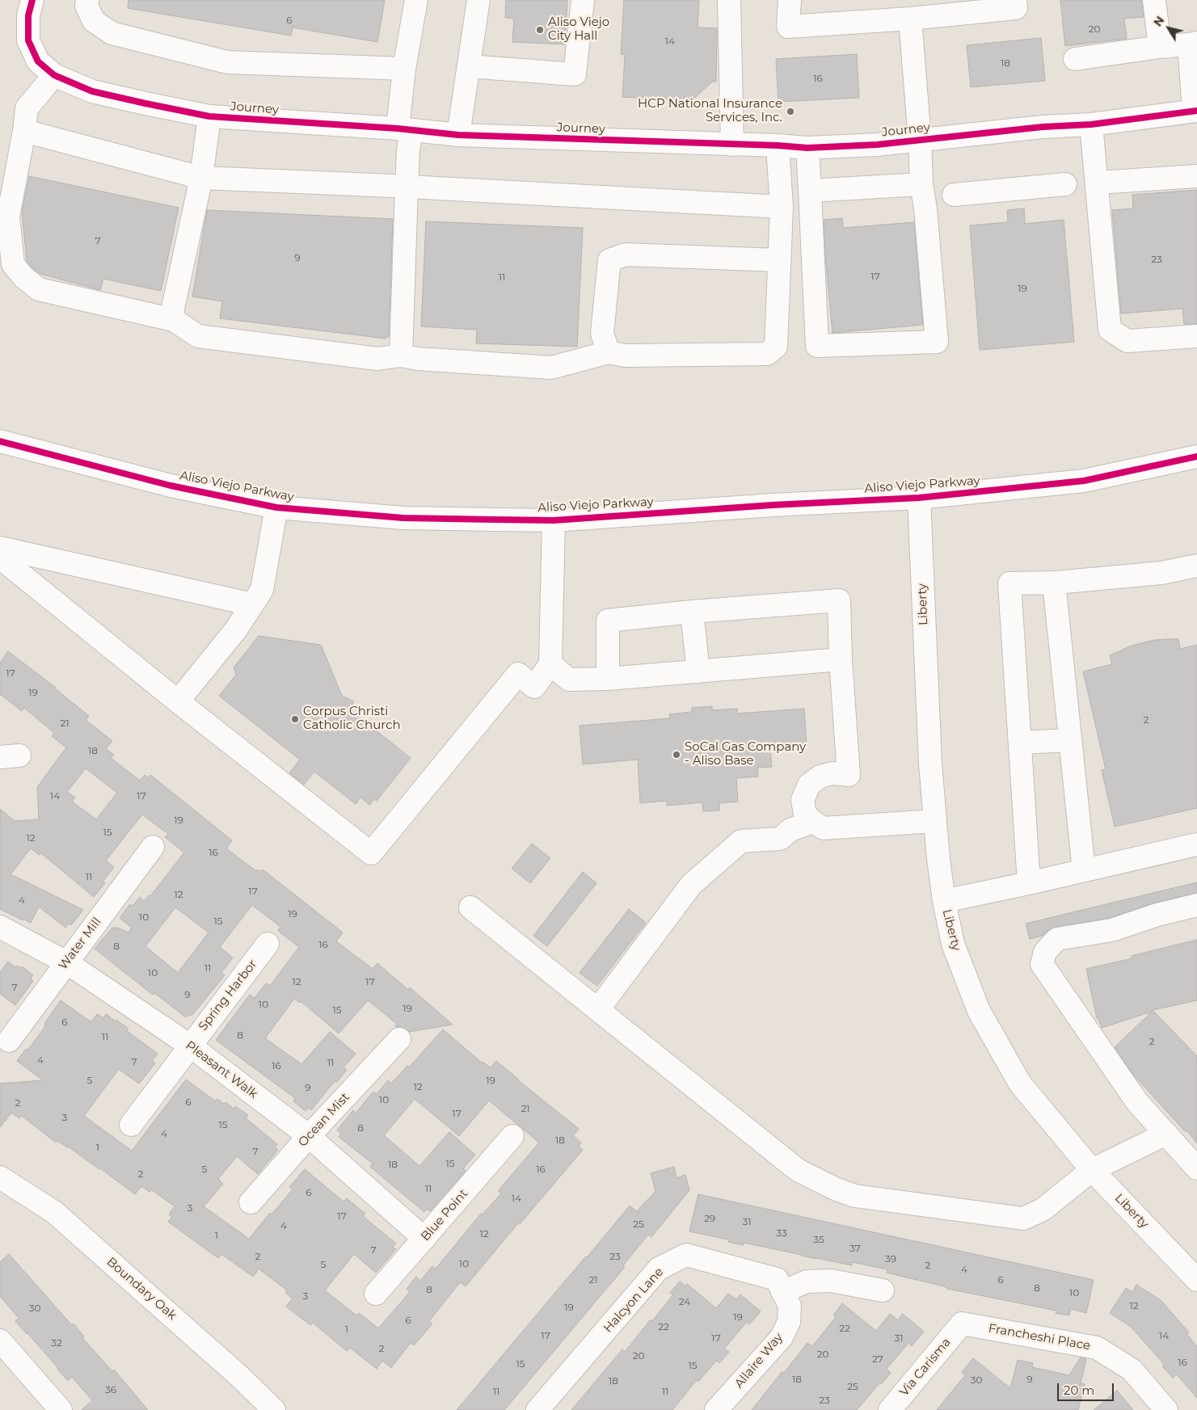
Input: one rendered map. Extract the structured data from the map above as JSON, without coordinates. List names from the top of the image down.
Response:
{
  "streets": {
    "street": [
      "Journey",
      "Aliso Viejo Parkway",
      "Liberty",
      "Water Mill",
      "Spring Harbor",
      "Pleasant Walk",
      "Ocean Mist",
      "Blue Point",
      "Boundary Oak",
      "Halcyon Lane",
      "Francheshi Place",
      "Allaire Way",
      "Via Carisma"
    ]
  },
  "crossings": [
    ["Aliso Viejo Parkway", "Liberty"],
    ["Water Mill", "Pleasant Walk"],
    ["Spring Harbor", "Pleasant Walk"],
    ["Pleasant Walk", "Ocean Mist"],
    ["Pleasant Walk", "Blue Point"],
    ["Halcyon Lane", "Allaire Way"],
    ["Francheshi Place", "Via Carisma"]
  ],
  "places": [
    "Aliso Viejo City Hall",
    "HCP National Insurance Services, Inc.",
    "Corpus Christi Catholic Church",
    "SoCal Gas Company - Aliso Base"
  ],
  "house_numbers": [
    "6",
    "20",
    "14",
    "18",
    "16",
    "7",
    "9",
    "23",
    "17",
    "11",
    "19",
    "17",
    "19",
    "2",
    "21",
    "18",
    "14",
    "17",
    "19",
    "15",
    "12",
    "16",
    "11",
    "17",
    "12",
    "4",
    "19",
    "10",
    "15",
    "16",
    "8",
    "11",
    "10",
    "12",
    "17",
    "7",
    "9",
    "10",
    "19",
    "15",
    "6",
    "8",
    "11",
    "2",
    "4",
    "7",
    "11",
    "16",
    "5",
    "19",
    "12",
    "9",
    "10",
    "6",
    "2",
    "21",
    "17",
    "3",
    "15",
    "8",
    "4",
    "18",
    "1",
    "7",
    "15",
    "18",
    "5",
    "16",
    "2",
    "11",
    "6",
    "14",
    "3",
    "17",
    "29",
    "31",
    "25",
    "4",
    "33",
    "12",
    "1",
    "35",
    "37",
    "7",
    "2",
    "23",
    "39",
    "10",
    "5",
    "2",
    "4",
    "21",
    "6",
    "8",
    "8",
    "10",
    "3",
    "24",
    "12",
    "19",
    "30",
    "19",
    "6",
    "22",
    "22",
    "1",
    "17",
    "14",
    "17",
    "31",
    "32",
    "2",
    "20",
    "20",
    "27",
    "16",
    "15",
    "15",
    "18",
    "9",
    "30",
    "18",
    "25",
    "36",
    "11",
    "11",
    "23"
  ],
  "scale_bar": "20 m",
  "north": "top left"
}
